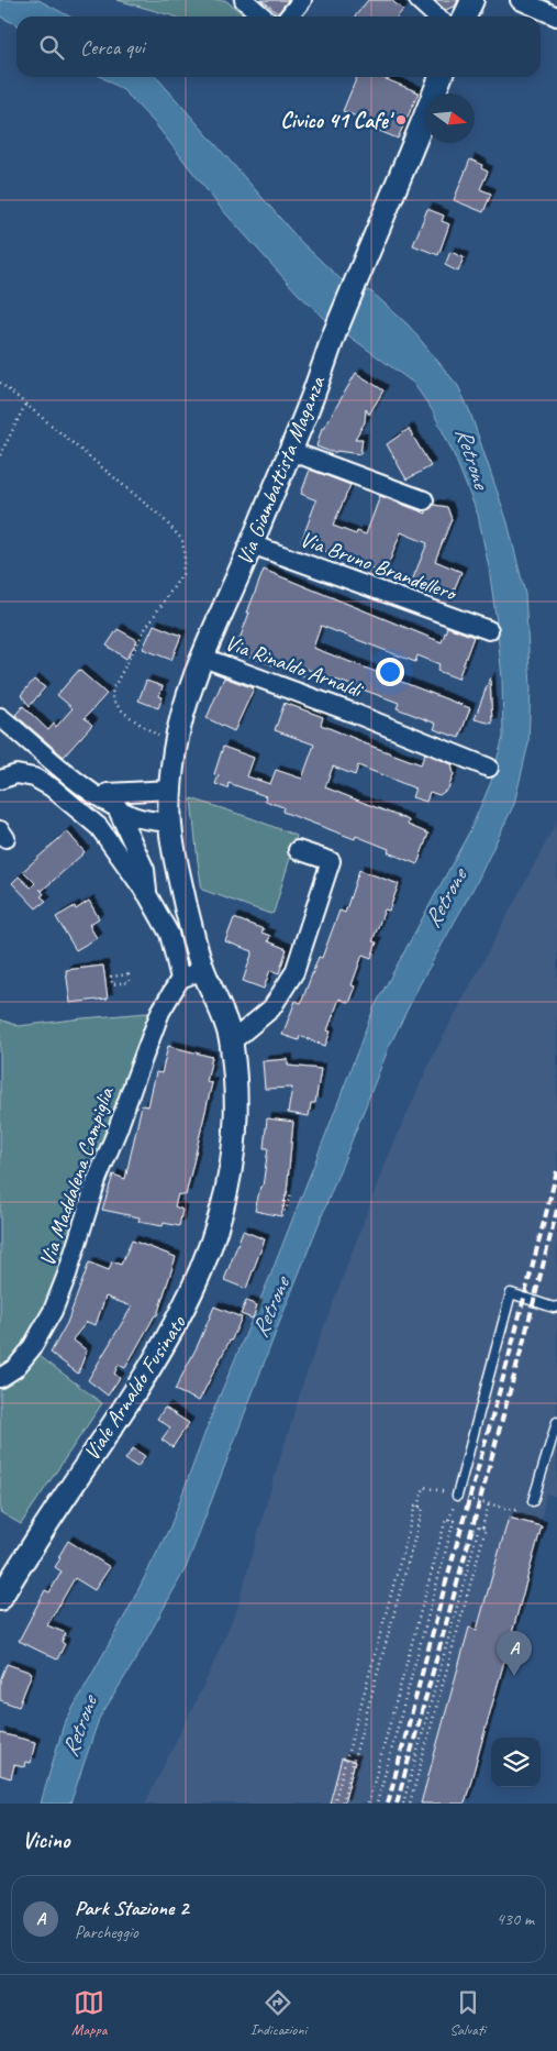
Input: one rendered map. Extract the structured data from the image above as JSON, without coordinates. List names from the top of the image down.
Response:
{
  "streets": {
    "street": [
      "Via Giambattista Maganza",
      "Via Bruno Brandellero",
      "Via Rinaldo Arnaldi",
      "Via Maddalena Campiglia",
      "Viale Arnaldo Fusinato"
    ]
  },
  "crossings": [
    ["Via Giambattista Maganza", "Via Bruno Brandellero"],
    ["Via Giambattista Maganza", "Via Rinaldo Arnaldi"],
    ["Via Giambattista Maganza", "Viale Arnaldo Fusinato"]
  ],
  "water": ["Retrone"],
  "places": ["Civico 41 Cafe'"],
  "north": "right",
  "page": {
    "search": "Cerca qui",
    "pins": "A",
    "heading": "Vicino",
    "list": [
      {
        "mark": "A",
        "name": "Park Stazione 2",
        "note": "Parcheggio",
        "value": "430 m"
      }
    ],
    "nav": ["Mappa", "Indicazioni", "Salvati"]
  }
}
